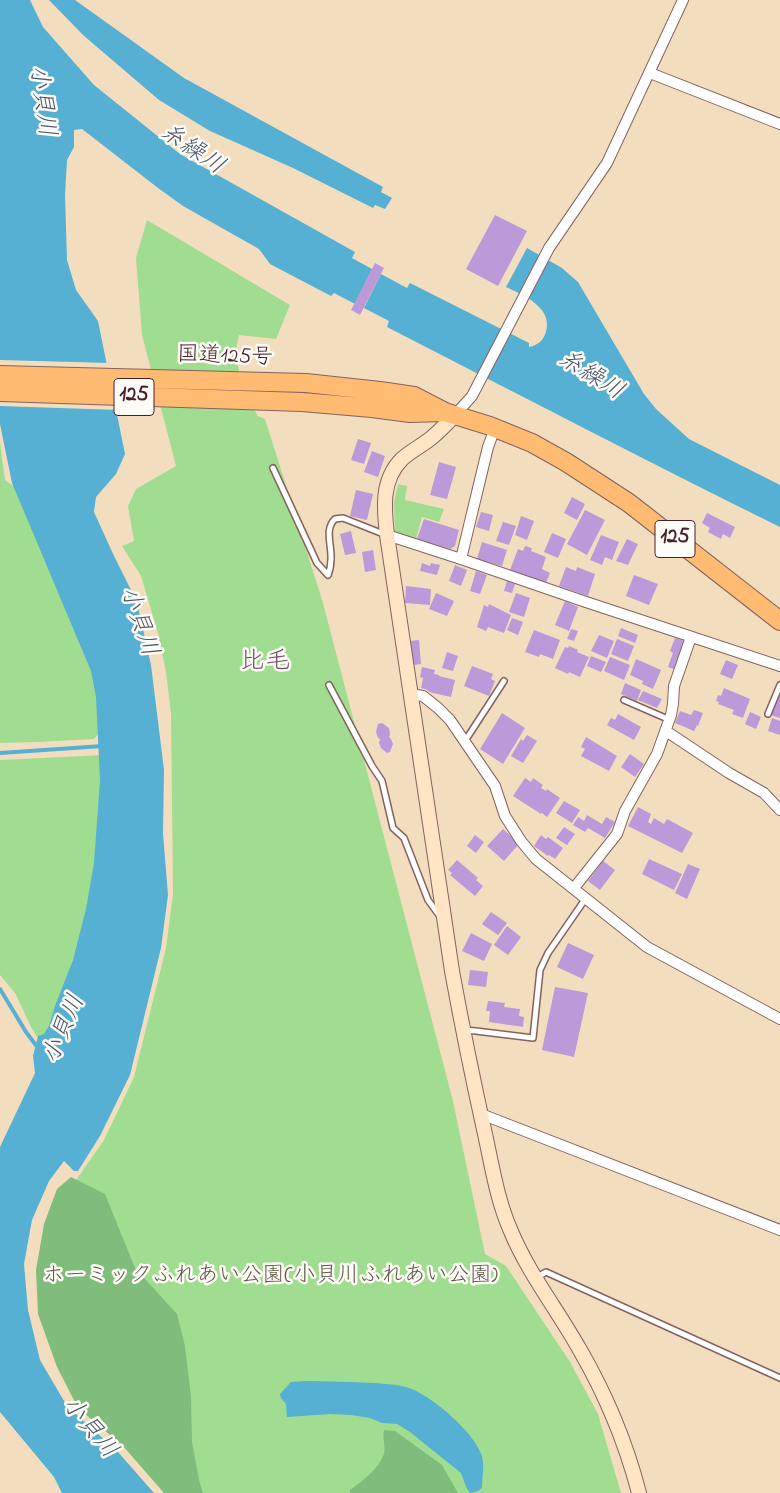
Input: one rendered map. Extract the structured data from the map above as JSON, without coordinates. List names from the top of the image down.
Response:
{
  "streets": {
    "highway": ["国道125号", "125"]
  },
  "districts": ["比毛"],
  "water": ["小貝川", "糸繰川"],
  "parks": ["ホーミックふれあい公園(小貝川ふれあい公園)"]
}
